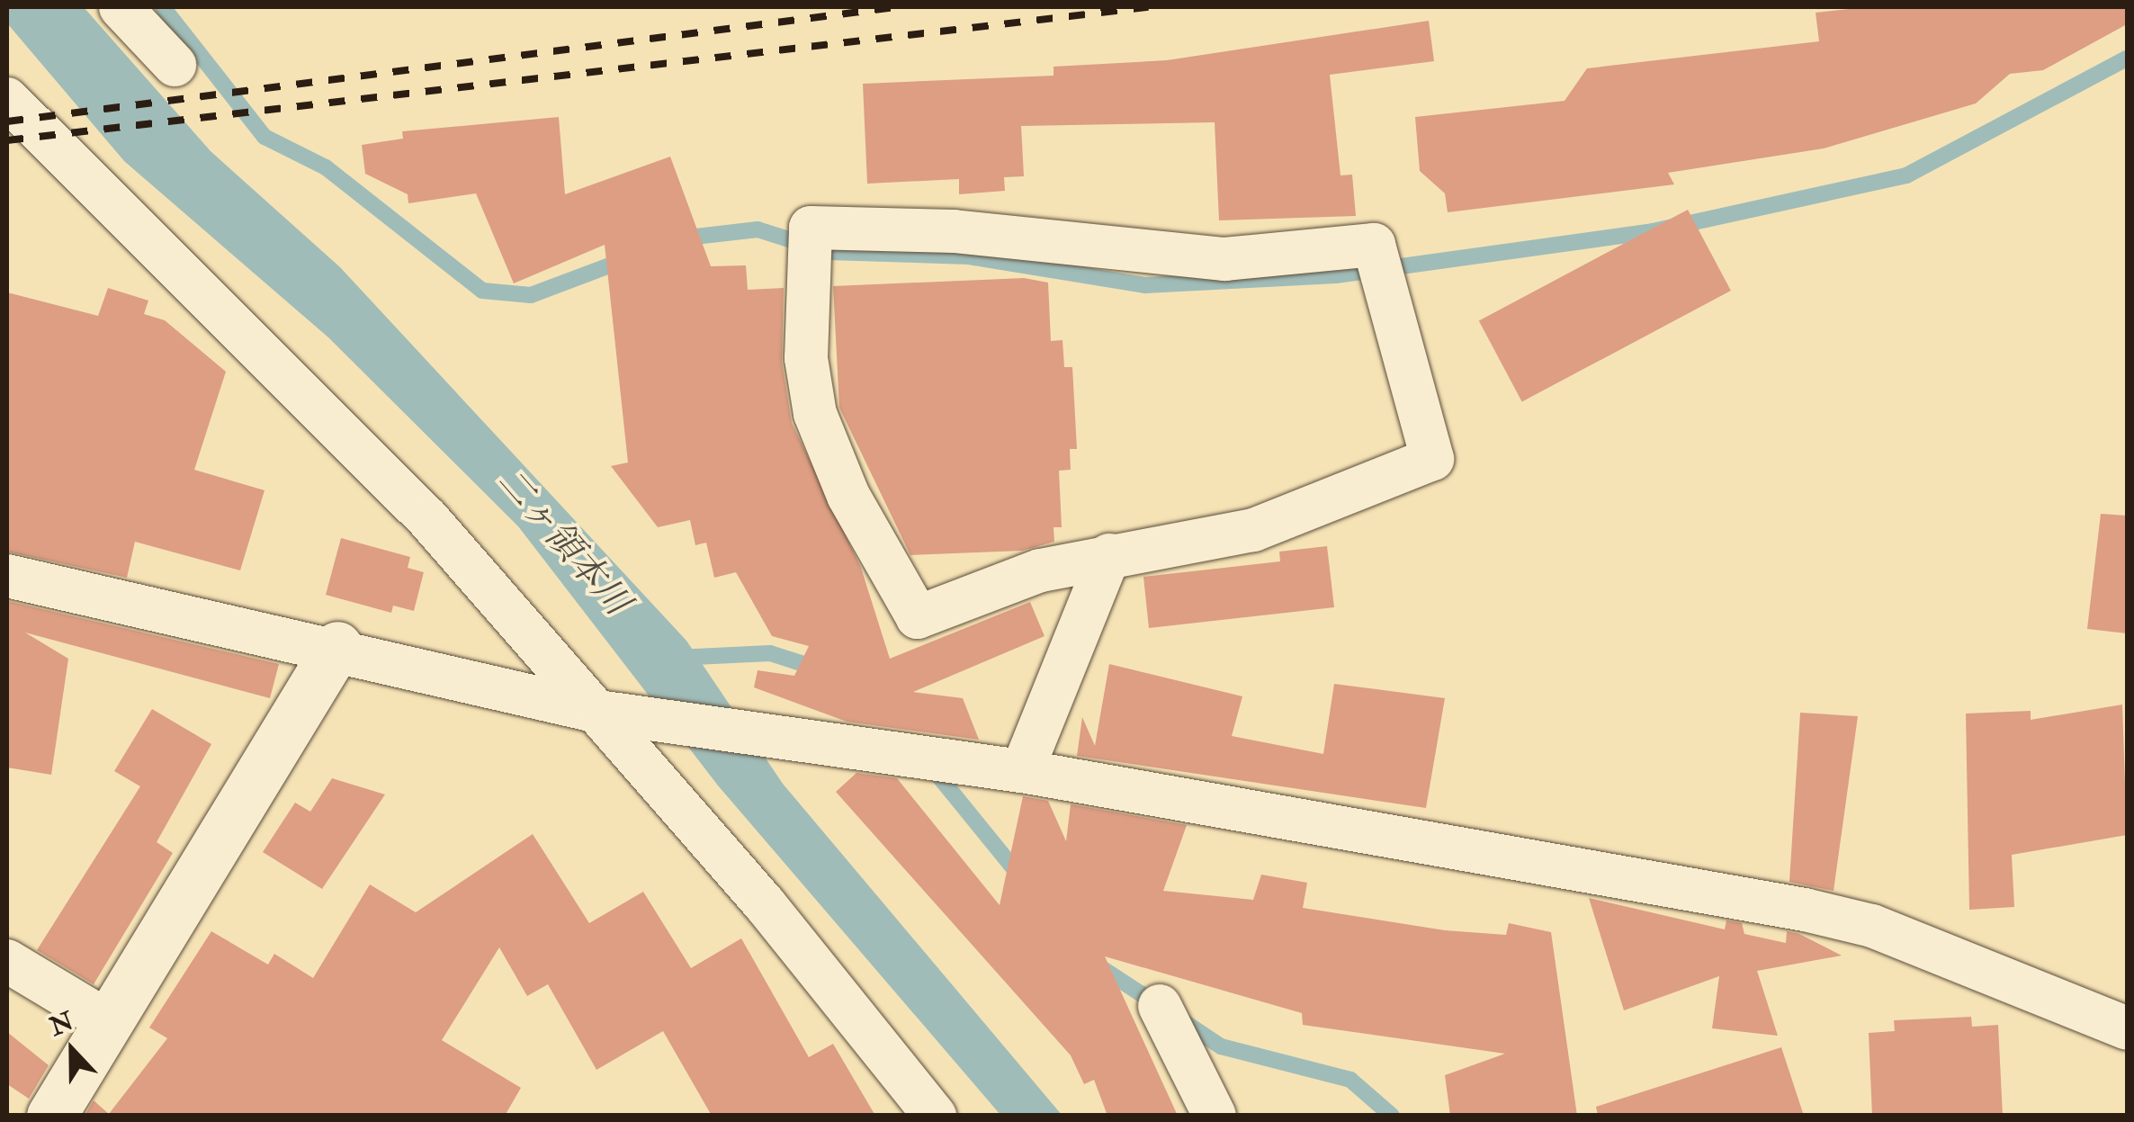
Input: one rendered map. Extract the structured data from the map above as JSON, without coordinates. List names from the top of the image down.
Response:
{
  "water": ["二ヶ領本川"],
  "north": "top"
}
